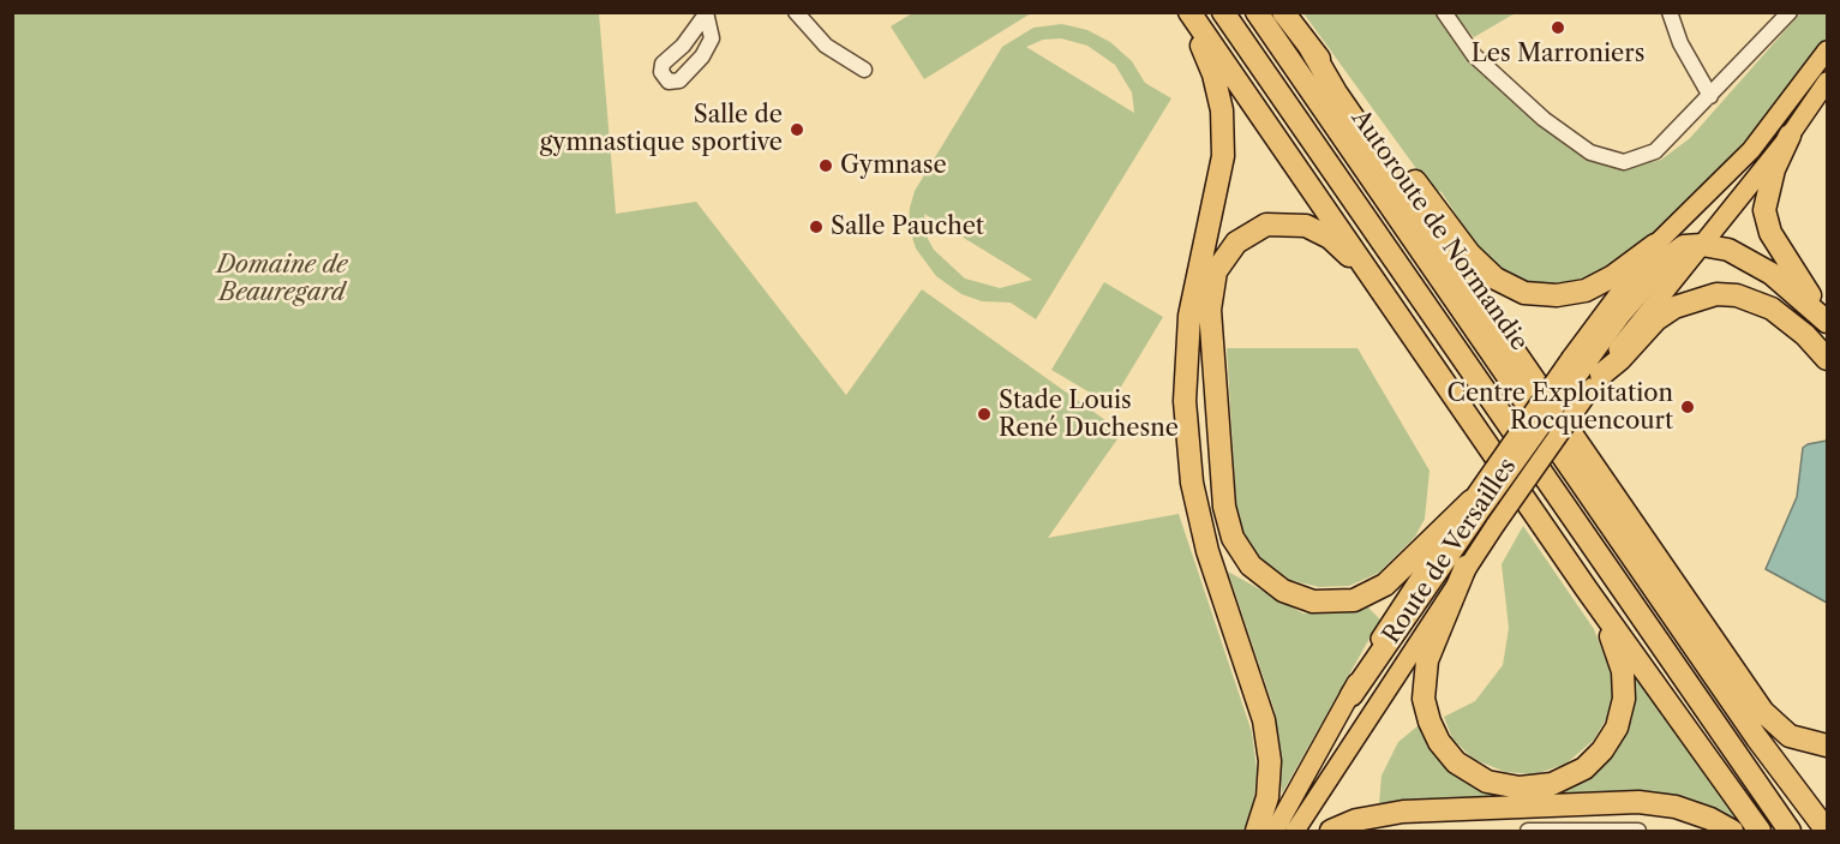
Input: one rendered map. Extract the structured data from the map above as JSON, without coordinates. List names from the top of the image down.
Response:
{
  "streets": {
    "highway": ["Autoroute de Normandie"],
    "main road": ["Route de Versailles"]
  },
  "parks": ["Domaine de Beauregard"],
  "places": [
    "Les Marroniers",
    "Salle de gymnastique sportive",
    "Gymnase",
    "Salle Pauchet",
    "Centre Exploitation Rocquencourt",
    "Stade Louis René Duchesne"
  ]
}
